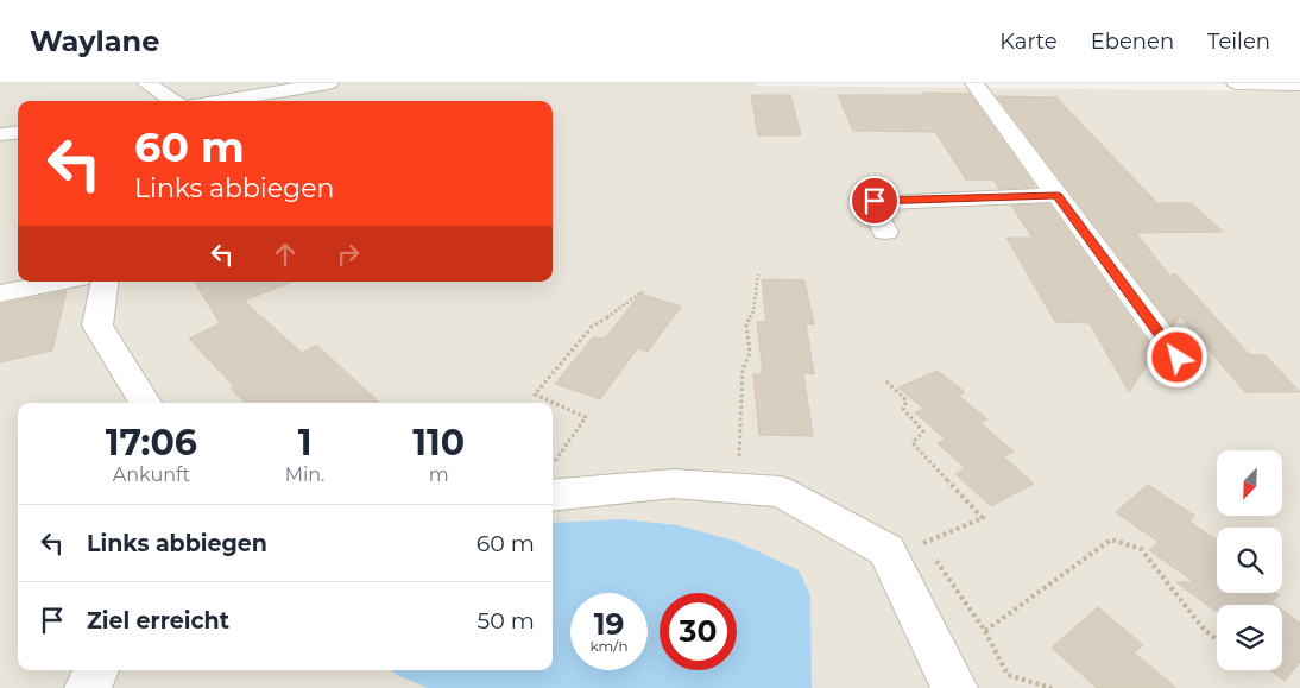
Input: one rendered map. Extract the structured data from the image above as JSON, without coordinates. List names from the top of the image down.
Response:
{
  "north": "bottom left",
  "page": {
    "header": "Waylane",
    "nav": ["Karte", "Ebenen", "Teilen"],
    "turn": ["60 m", "Links abbiegen"],
    "eta": [
      "17:06",
      "Ankunft",
      "1",
      "Min.",
      "110",
      "m"
    ],
    "list": [
      {
        "name": "Links abbiegen",
        "value": "60 m"
      },
      {
        "name": "Ziel erreicht",
        "value": "50 m"
      }
    ],
    "speed": "19 km/h",
    "limit": "30"
  }
}
